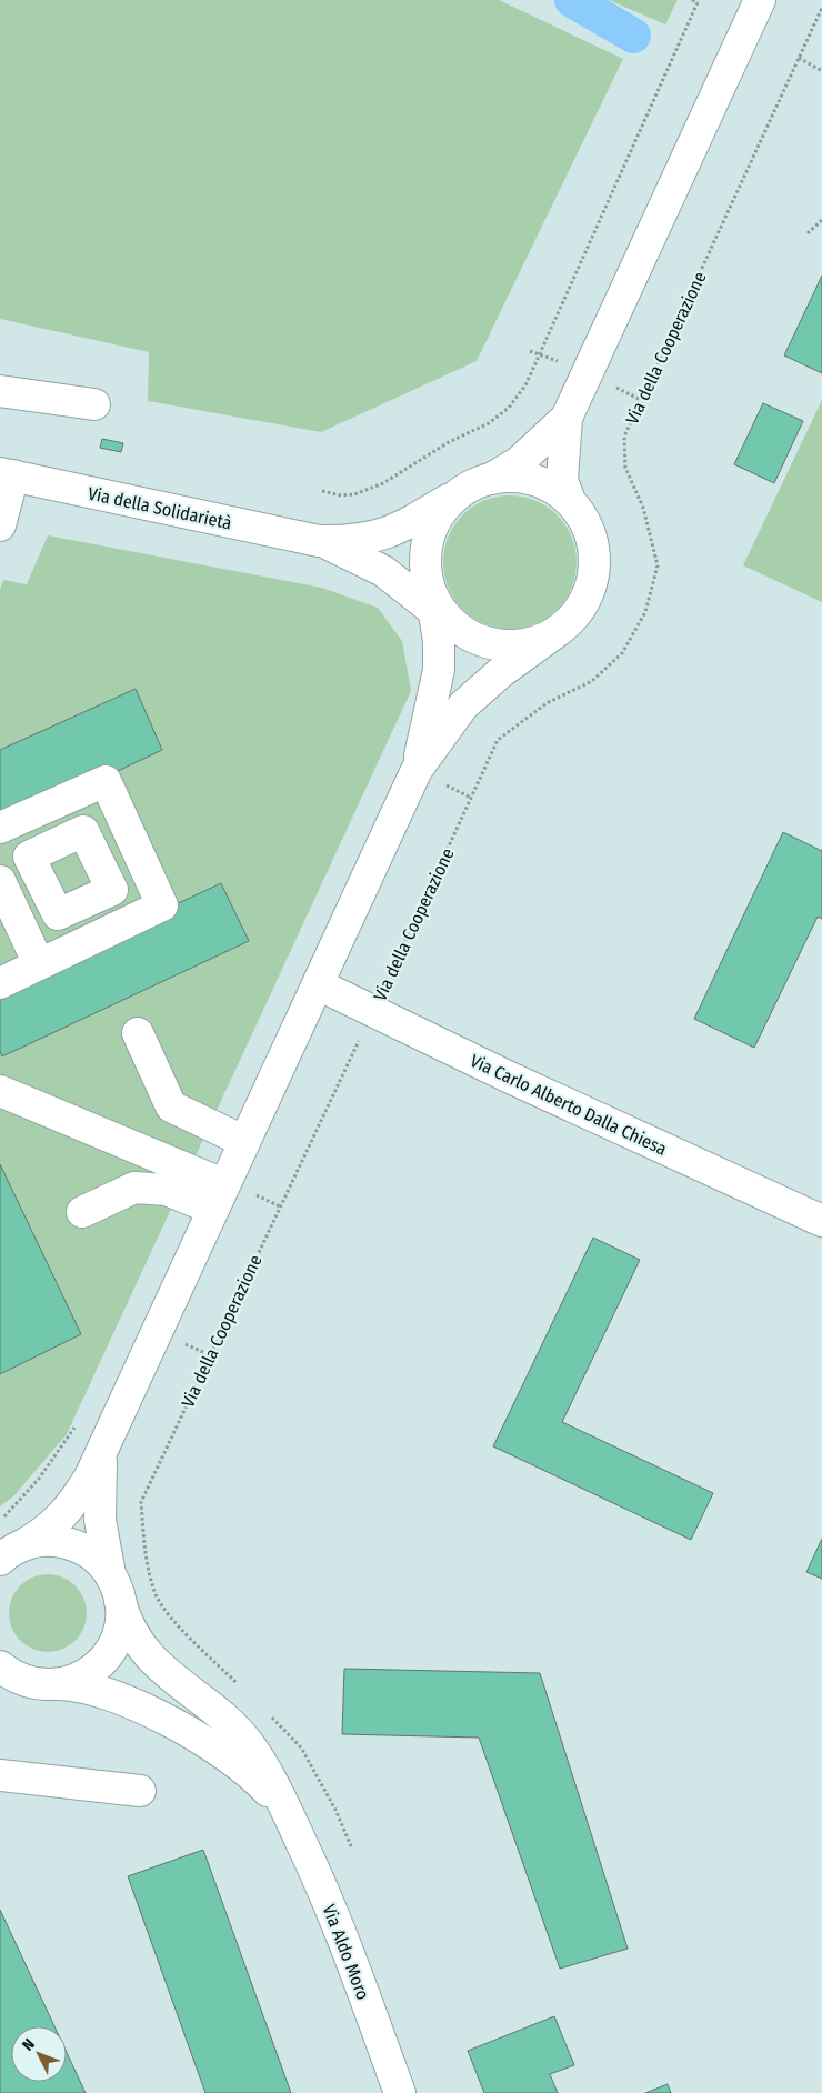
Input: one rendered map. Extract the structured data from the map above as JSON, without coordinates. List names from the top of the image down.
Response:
{
  "streets": {
    "street": ["Via della Solidarietà", "Via Carlo Alberto Dalla Chiesa", "Via Aldo Moro"],
    "path": ["Via della Cooperazione"]
  },
  "crossings": [
    ["Via della Cooperazione", "Via Carlo Alberto Dalla Chiesa"]
  ],
  "north": "top left"
}
